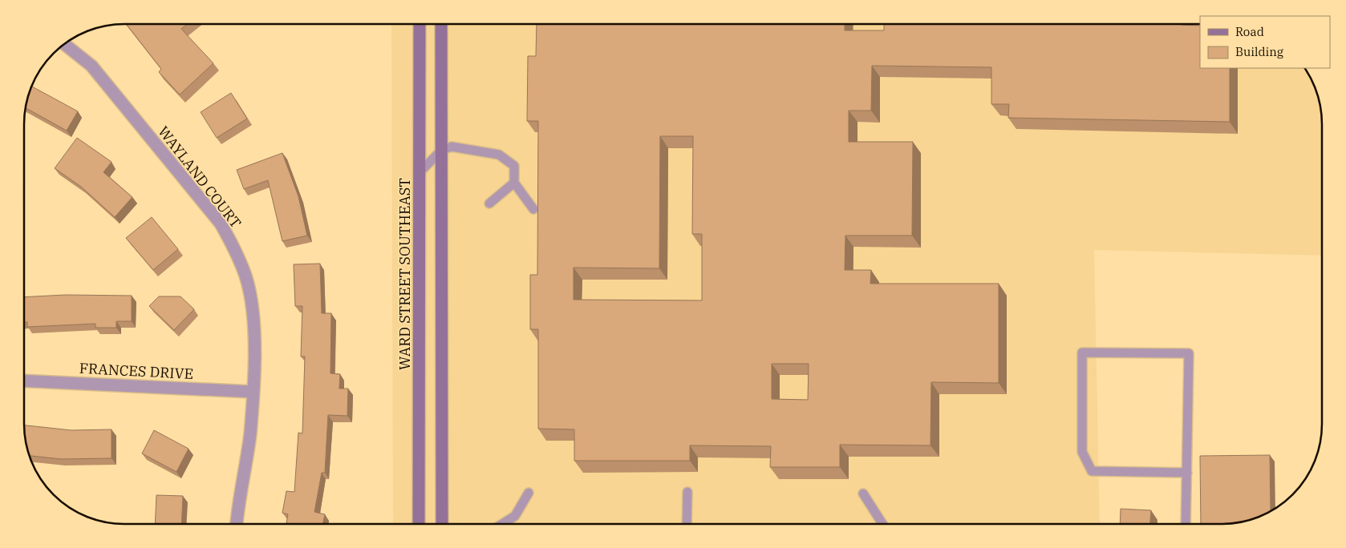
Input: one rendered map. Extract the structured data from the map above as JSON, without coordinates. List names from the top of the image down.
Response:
{
  "streets": {
    "street": ["WAYLAND COURT", "WARD STREET SOUTHEAST", "FRANCES DRIVE"]
  },
  "crossings": [
    ["WAYLAND COURT", "FRANCES DRIVE"]
  ],
  "legend": ["Road", "Building"]
}
